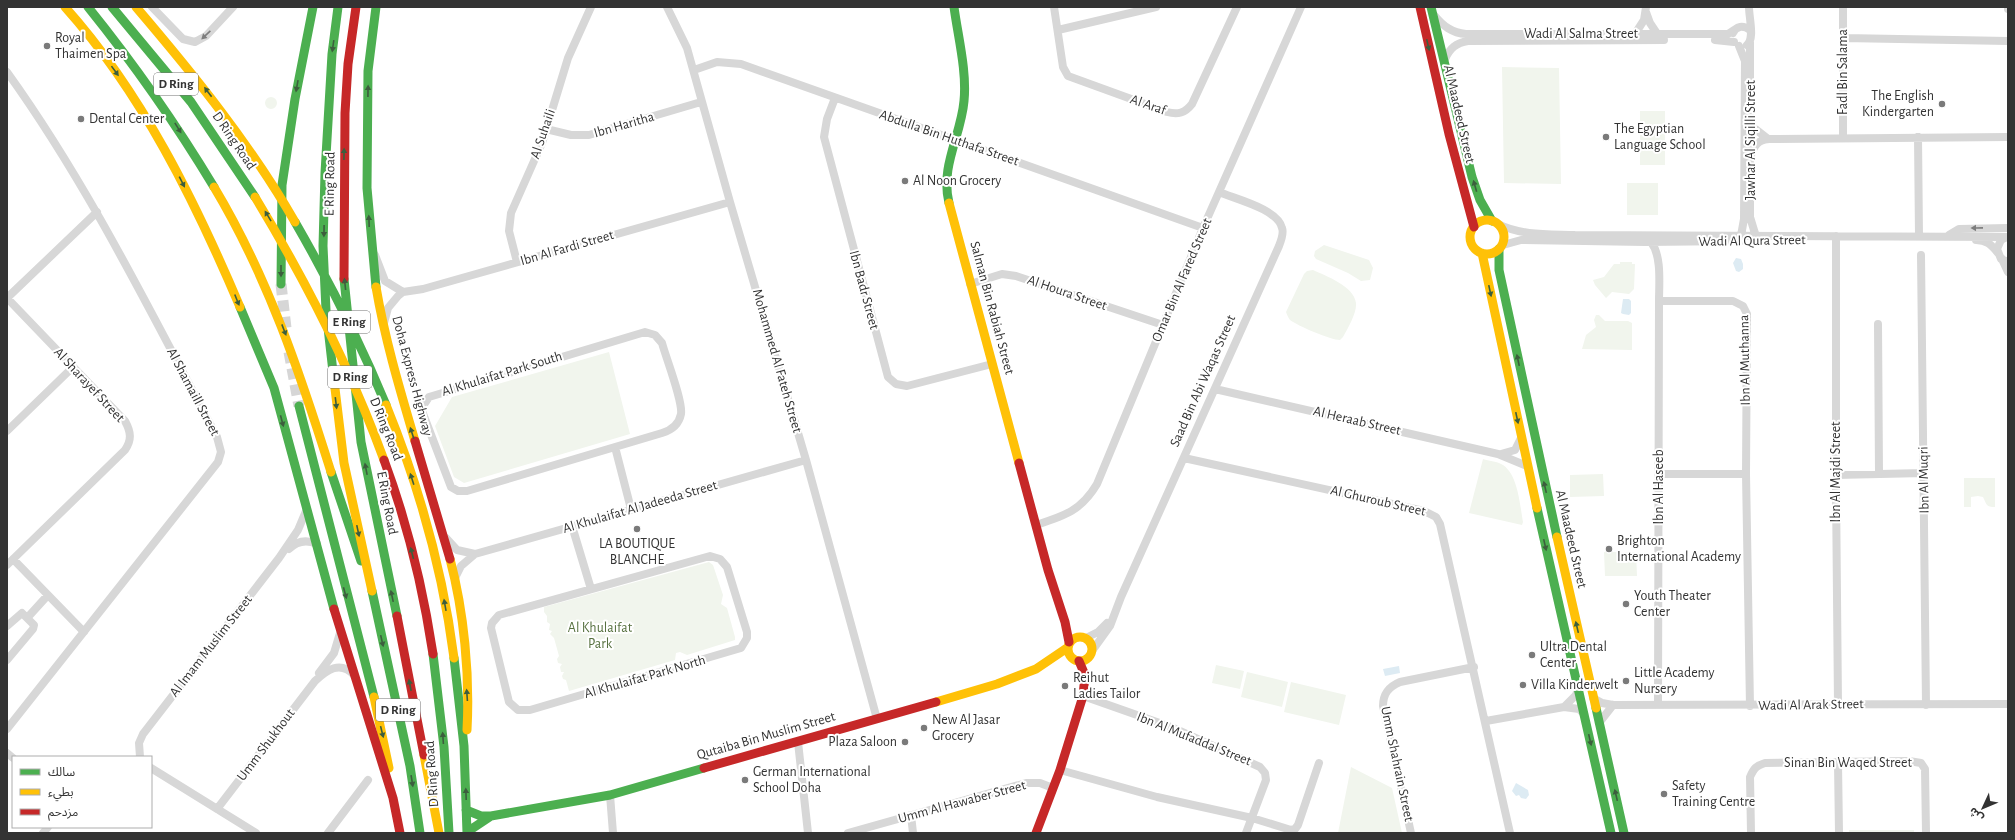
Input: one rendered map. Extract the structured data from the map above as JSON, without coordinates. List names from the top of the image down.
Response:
{
  "streets": {
    "main road": [
      "D Ring",
      "Al Maadeed Street",
      "D Ring Road",
      "E Ring Road",
      "Salman Bin Rabiah Street",
      "E Ring",
      "Doha Express Highway",
      "Saad Bin Abi Waqas Street",
      "Qutaiba Bin Muslim Street"
    ],
    "street": [
      "Wadi Al Salma Street",
      "Fadl Bin Salama",
      "Al Araf",
      "Ibn Haritha",
      "Al Suhaili",
      "Abdulla Bin Huthafa Street",
      "Jawhar Al Siqilli Street",
      "Wadi Al Qura Street",
      "Ibn Al Fardi Street",
      "Omar Bin Al Fared Street",
      "Ibn Badr Street",
      "Al Houra Street",
      "Ibn Al Muthanna",
      "Mohammed Al Fateh Street",
      "Al Khulaifat Park South",
      "Al Sharayef Street",
      "Al Shamaill Street",
      "Al Heraab Street",
      "Ibn Al Majdi Street",
      "Ibn Al Muqri",
      "Ibn Al Haseeb",
      "Al Ghuroub Street",
      "Al Khulaifat Al Jadeeda Street",
      "Al Khulaifat Park North",
      "Wadi Al Arak Street",
      "Ibn Al Mufaddal Street",
      "Umm Shukhout",
      "Sinan Bin Waqed Street",
      "Umm Shahrain Street",
      "Umm Al Hawaber Street"
    ]
  },
  "crossings": [
    ["Wadi Al Salma Street", "Al Maadeed Street"],
    ["Wadi Al Salma Street", "Jawhar Al Siqilli Street"],
    ["D Ring", "Umm Shukhout"],
    ["Al Maadeed Street", "Wadi Al Qura Street"],
    ["Al Maadeed Street", "Al Heraab Street"],
    ["Al Maadeed Street", "Wadi Al Arak Street"],
    ["Ibn Haritha", "Al Suhaili"],
    ["Ibn Haritha", "Mohammed Al Fateh Street"],
    ["Al Suhaili", "Ibn Al Fardi Street"],
    ["Abdulla Bin Huthafa Street", "Omar Bin Al Fared Street"],
    ["Abdulla Bin Huthafa Street", "Ibn Badr Street"],
    ["Abdulla Bin Huthafa Street", "Salman Bin Rabiah Street"],
    ["Abdulla Bin Huthafa Street", "Mohammed Al Fateh Street"],
    ["Jawhar Al Siqilli Street", "Wadi Al Qura Street"],
    ["D Ring Road", "E Ring Road"],
    ["D Ring Road", "Doha Express Highway"],
    ["D Ring Road", "Qutaiba Bin Muslim Street"],
    ["Wadi Al Qura Street", "Ibn Al Majdi Street"],
    ["Wadi Al Qura Street", "Ibn Al Haseeb"],
    ["Ibn Al Fardi Street", "Mohammed Al Fateh Street"],
    ["Omar Bin Al Fared Street", "Al Houra Street"],
    ["Omar Bin Al Fared Street", "Salman Bin Rabiah Street"],
    ["Omar Bin Al Fared Street", "Saad Bin Abi Waqas Street"],
    ["Ibn Badr Street", "Salman Bin Rabiah Street"],
    ["Al Houra Street", "Salman Bin Rabiah Street"],
    ["Salman Bin Rabiah Street", "Saad Bin Abi Waqas Street"],
    ["Salman Bin Rabiah Street", "Qutaiba Bin Muslim Street"],
    ["Ibn Al Muthanna", "Ibn Al Haseeb"],
    ["Ibn Al Muthanna", "Wadi Al Arak Street"],
    ["Mohammed Al Fateh Street", "Al Khulaifat Al Jadeeda Street"],
    ["Mohammed Al Fateh Street", "Qutaiba Bin Muslim Street"],
    ["Doha Express Highway", "Al Khulaifat Al Jadeeda Street"],
    ["Saad Bin Abi Waqas Street", "Al Heraab Street"],
    ["Saad Bin Abi Waqas Street", "Al Ghuroub Street"],
    ["Saad Bin Abi Waqas Street", "Qutaiba Bin Muslim Street"],
    ["Saad Bin Abi Waqas Street", "Ibn Al Mufaddal Street"],
    ["Saad Bin Abi Waqas Street", "Umm Al Hawaber Street"],
    ["Al Sharayef Street", "Al Shamaill Street"],
    ["Ibn Al Majdi Street", "Wadi Al Arak Street"],
    ["Ibn Al Muqri", "Wadi Al Arak Street"],
    ["Ibn Al Haseeb", "Wadi Al Arak Street"],
    ["Al Ghuroub Street", "Umm Shahrain Street"]
  ],
  "one_way": ["Doha Express Highway"],
  "parks": ["Al Khulaifat Park"],
  "places": [
    "Royal Thaimen Spa",
    "The English Kindergarten",
    "Dental Center",
    "The Egyptian Language School",
    "Al Noon Grocery",
    "LA BOUTIQUE BLANCHE",
    "Brighton International Academy",
    "Youth Theater Center",
    "Ultra Dental Center",
    "Little Academy Nursery",
    "Villa Kinderwelt",
    "Reihut Ladies Tailor",
    "New Al Jasar Grocery",
    "Plaza Saloon",
    "German International School Doha",
    "Safety Training Centre"
  ],
  "legend": ["سالك", "بطيء", "مزدحم"],
  "north": "bottom left"
}
